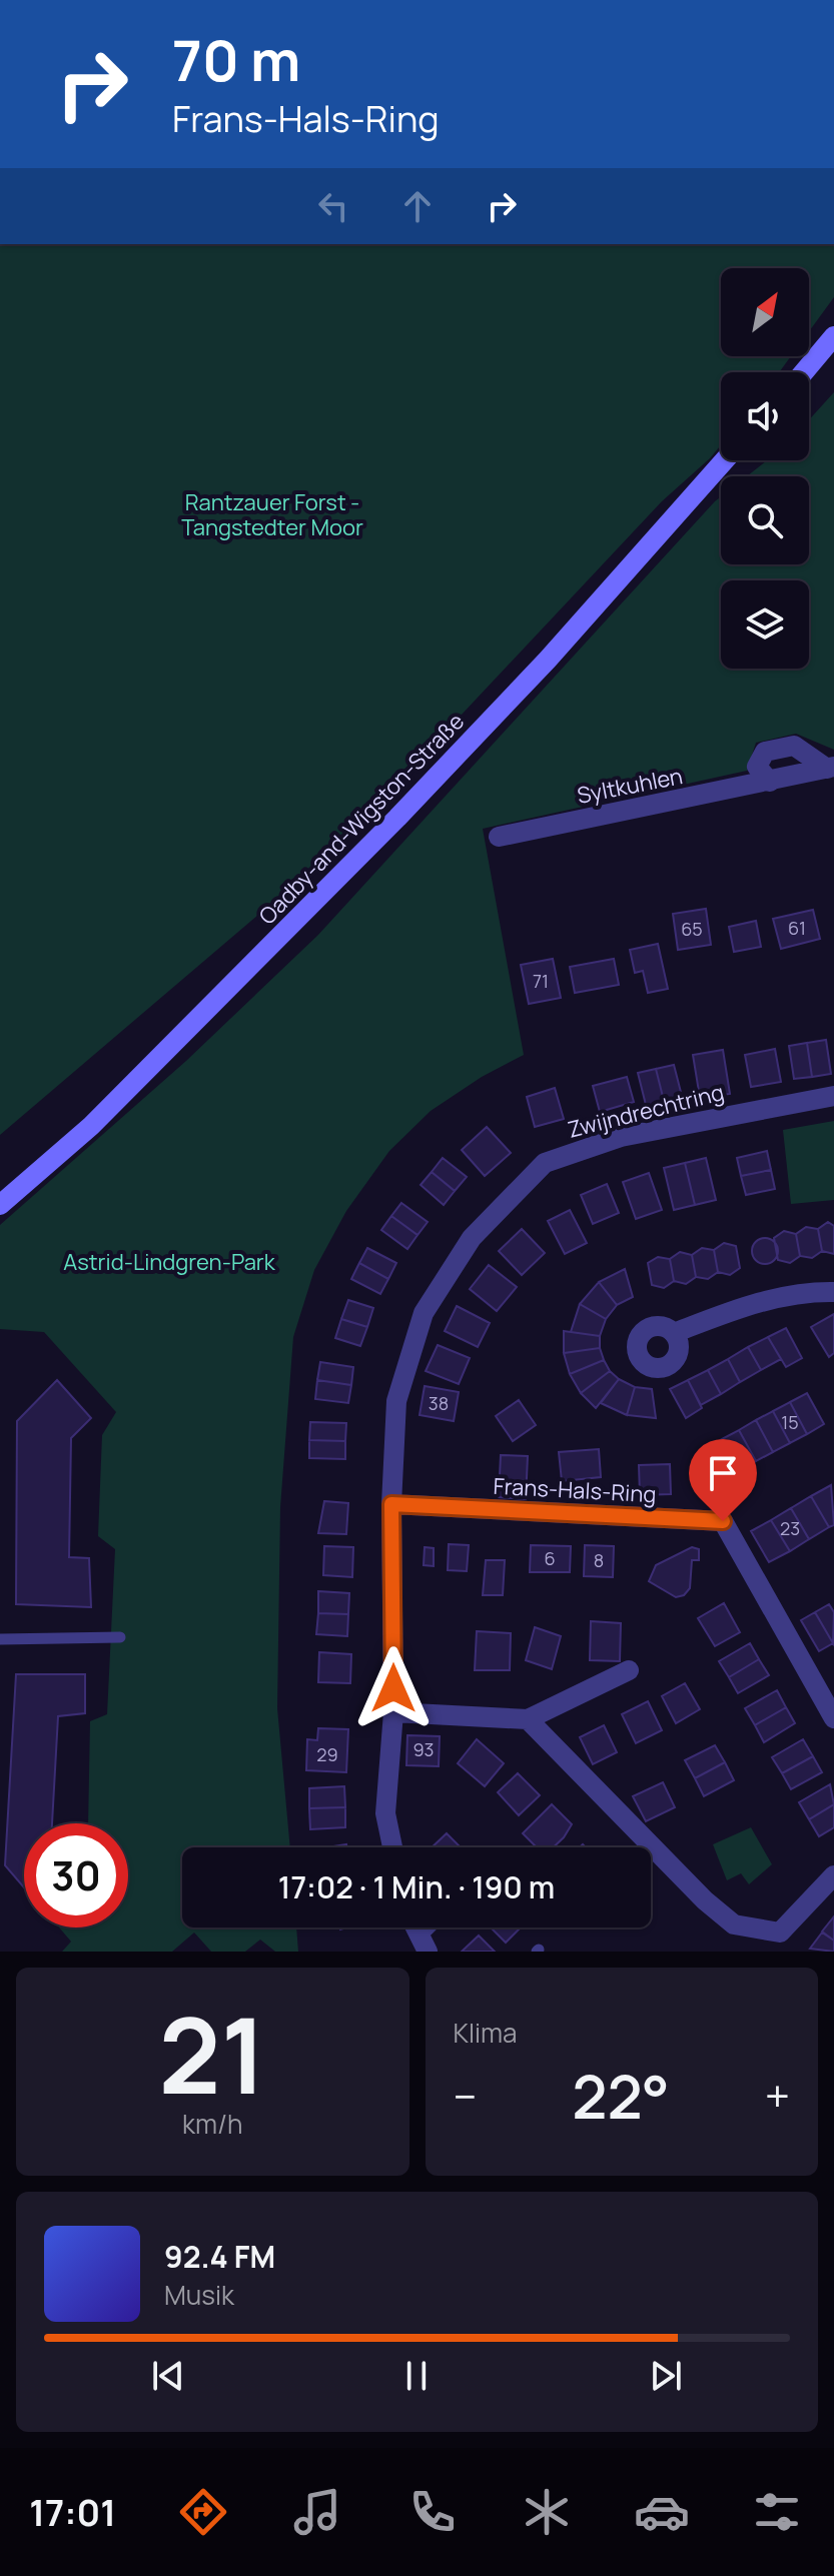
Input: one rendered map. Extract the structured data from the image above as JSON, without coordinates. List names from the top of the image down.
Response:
{
  "streets": {
    "main road": ["Oadby-and-Wigston-Straße"],
    "street": ["Syltkuhlen", "Zwijndrechtring", "Frans-Hals-Ring"]
  },
  "crossings": [
    ["Zwijndrechtring", "Frans-Hals-Ring"]
  ],
  "parks": ["Rantzauer Forst - Tangstedter Moor", "Astrid-Lindgren-Park"],
  "house_numbers": [
    "61",
    "65",
    "71",
    "38",
    "15",
    "23",
    "6",
    "8",
    "93",
    "29"
  ],
  "north": "top right",
  "page": {
    "turn": ["70 m", "Frans-Hals-Ring"],
    "limit": "30",
    "trip": "17:02 · 1 Min. · 190 m",
    "tile": [
      ["21", "km/h"],
      "Klima"
    ],
    "heat": ["−", "22°", "+"],
    "song": ["92.4 FM", "Musik"],
    "tabs": "17:01"
  }
}
